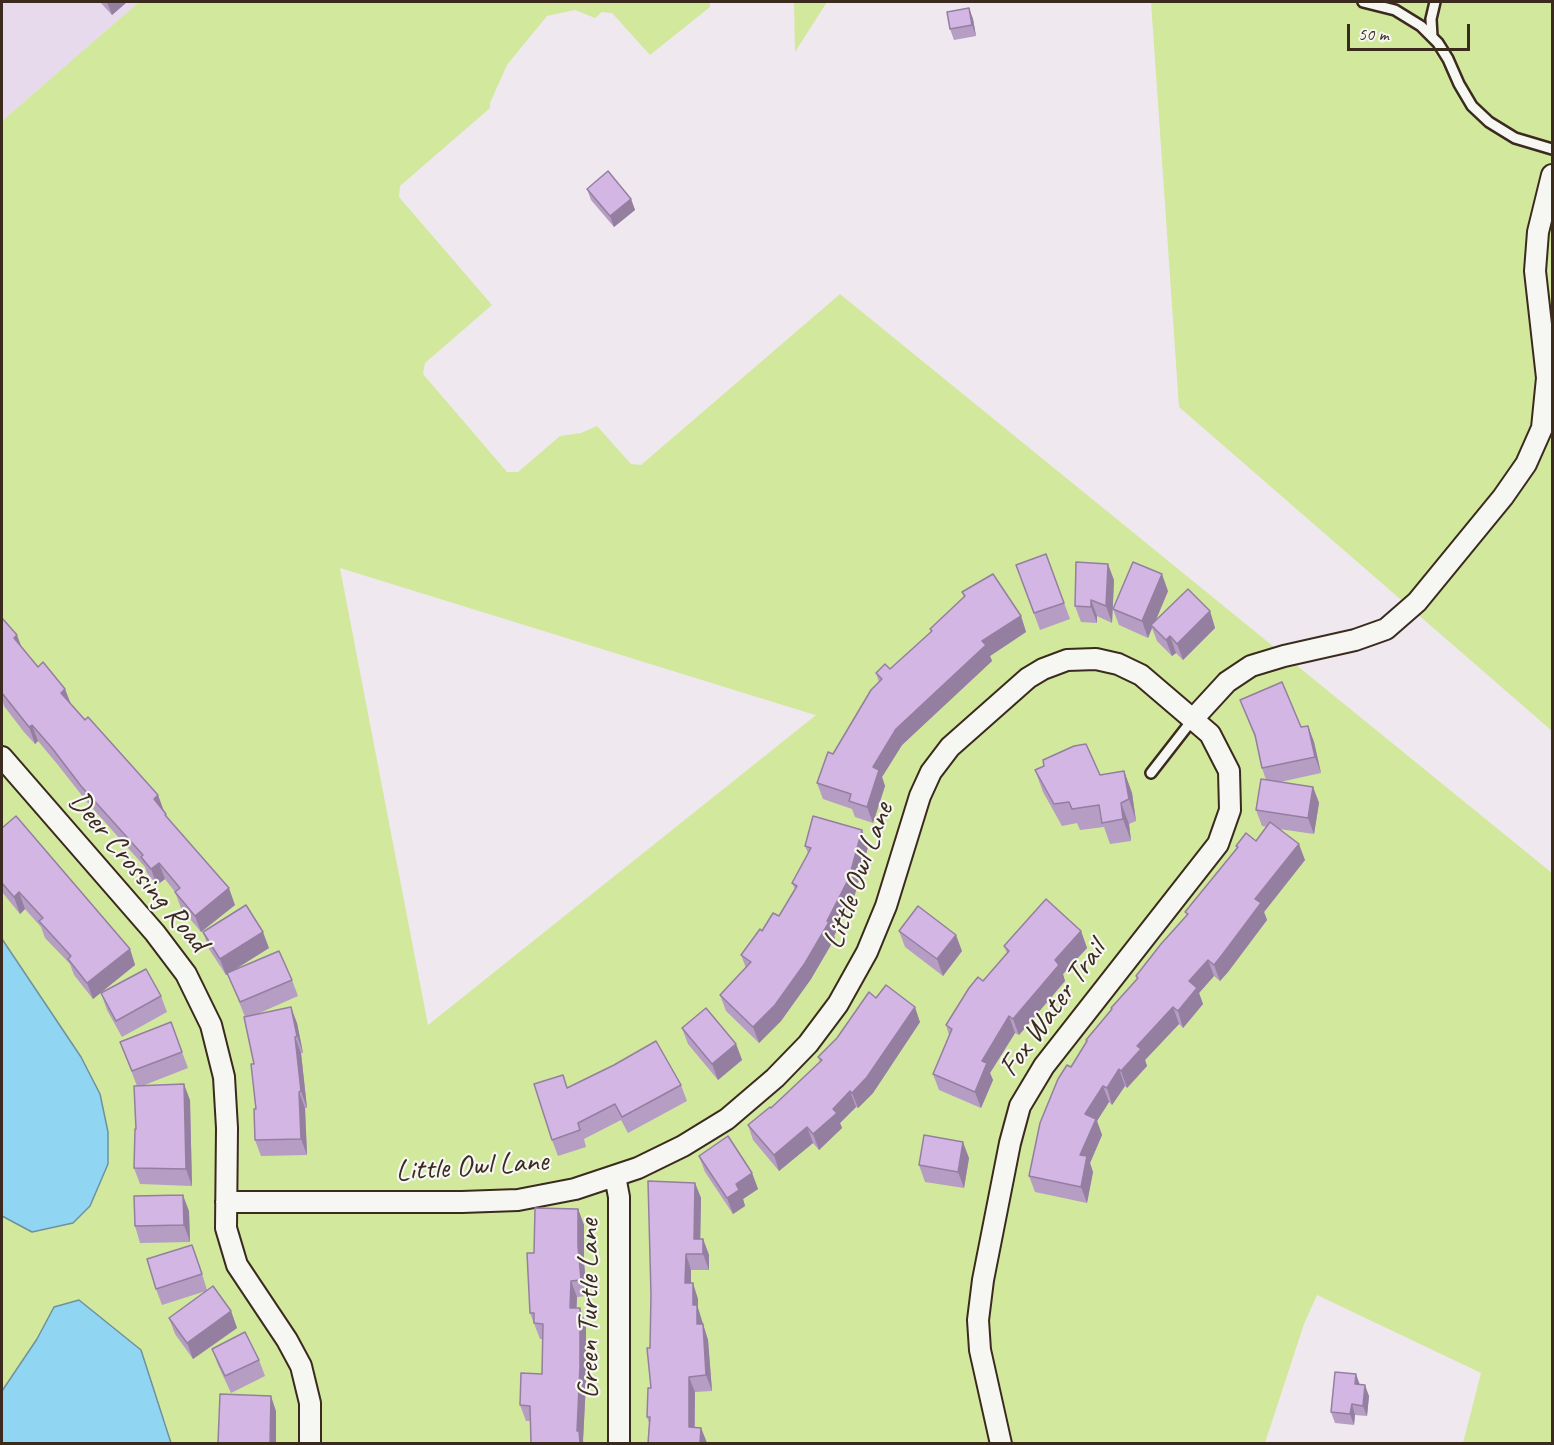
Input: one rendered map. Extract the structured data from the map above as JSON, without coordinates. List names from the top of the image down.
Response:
{
  "streets": {
    "street": [
      "Deer Crossing Road",
      "Little Owl Lane",
      "Fox Water Trail",
      "Green Turtle Lane"
    ]
  },
  "crossings": [
    ["Deer Crossing Road", "Little Owl Lane"],
    ["Little Owl Lane", "Fox Water Trail"],
    ["Little Owl Lane", "Green Turtle Lane"]
  ],
  "scale_bar": "50 m"
}
